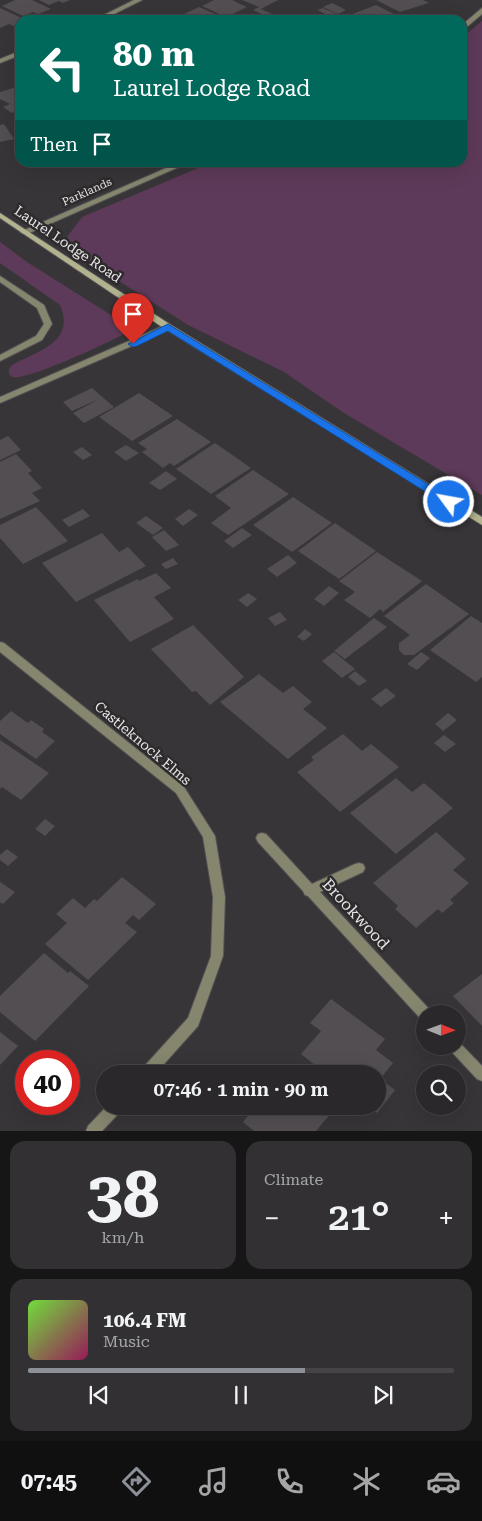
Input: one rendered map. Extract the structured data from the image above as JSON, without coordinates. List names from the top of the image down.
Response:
{
  "streets": {
    "street": [
      "Parklands",
      "Laurel Lodge Road",
      "Castleknock Elms",
      "Brookwood"
    ]
  },
  "crossings": [
    ["Parklands", "Laurel Lodge Road"]
  ],
  "north": "right",
  "page": {
    "turn": ["80 m", "Laurel Lodge Road"],
    "then": "Then",
    "limit": "40",
    "trip": "07:46 · 1 min · 90 m",
    "tile": [
      ["38", "km/h"],
      "Climate"
    ],
    "heat": ["−", "21°", "+"],
    "song": ["106.4 FM", "Music"],
    "tabs": "07:45"
  }
}
